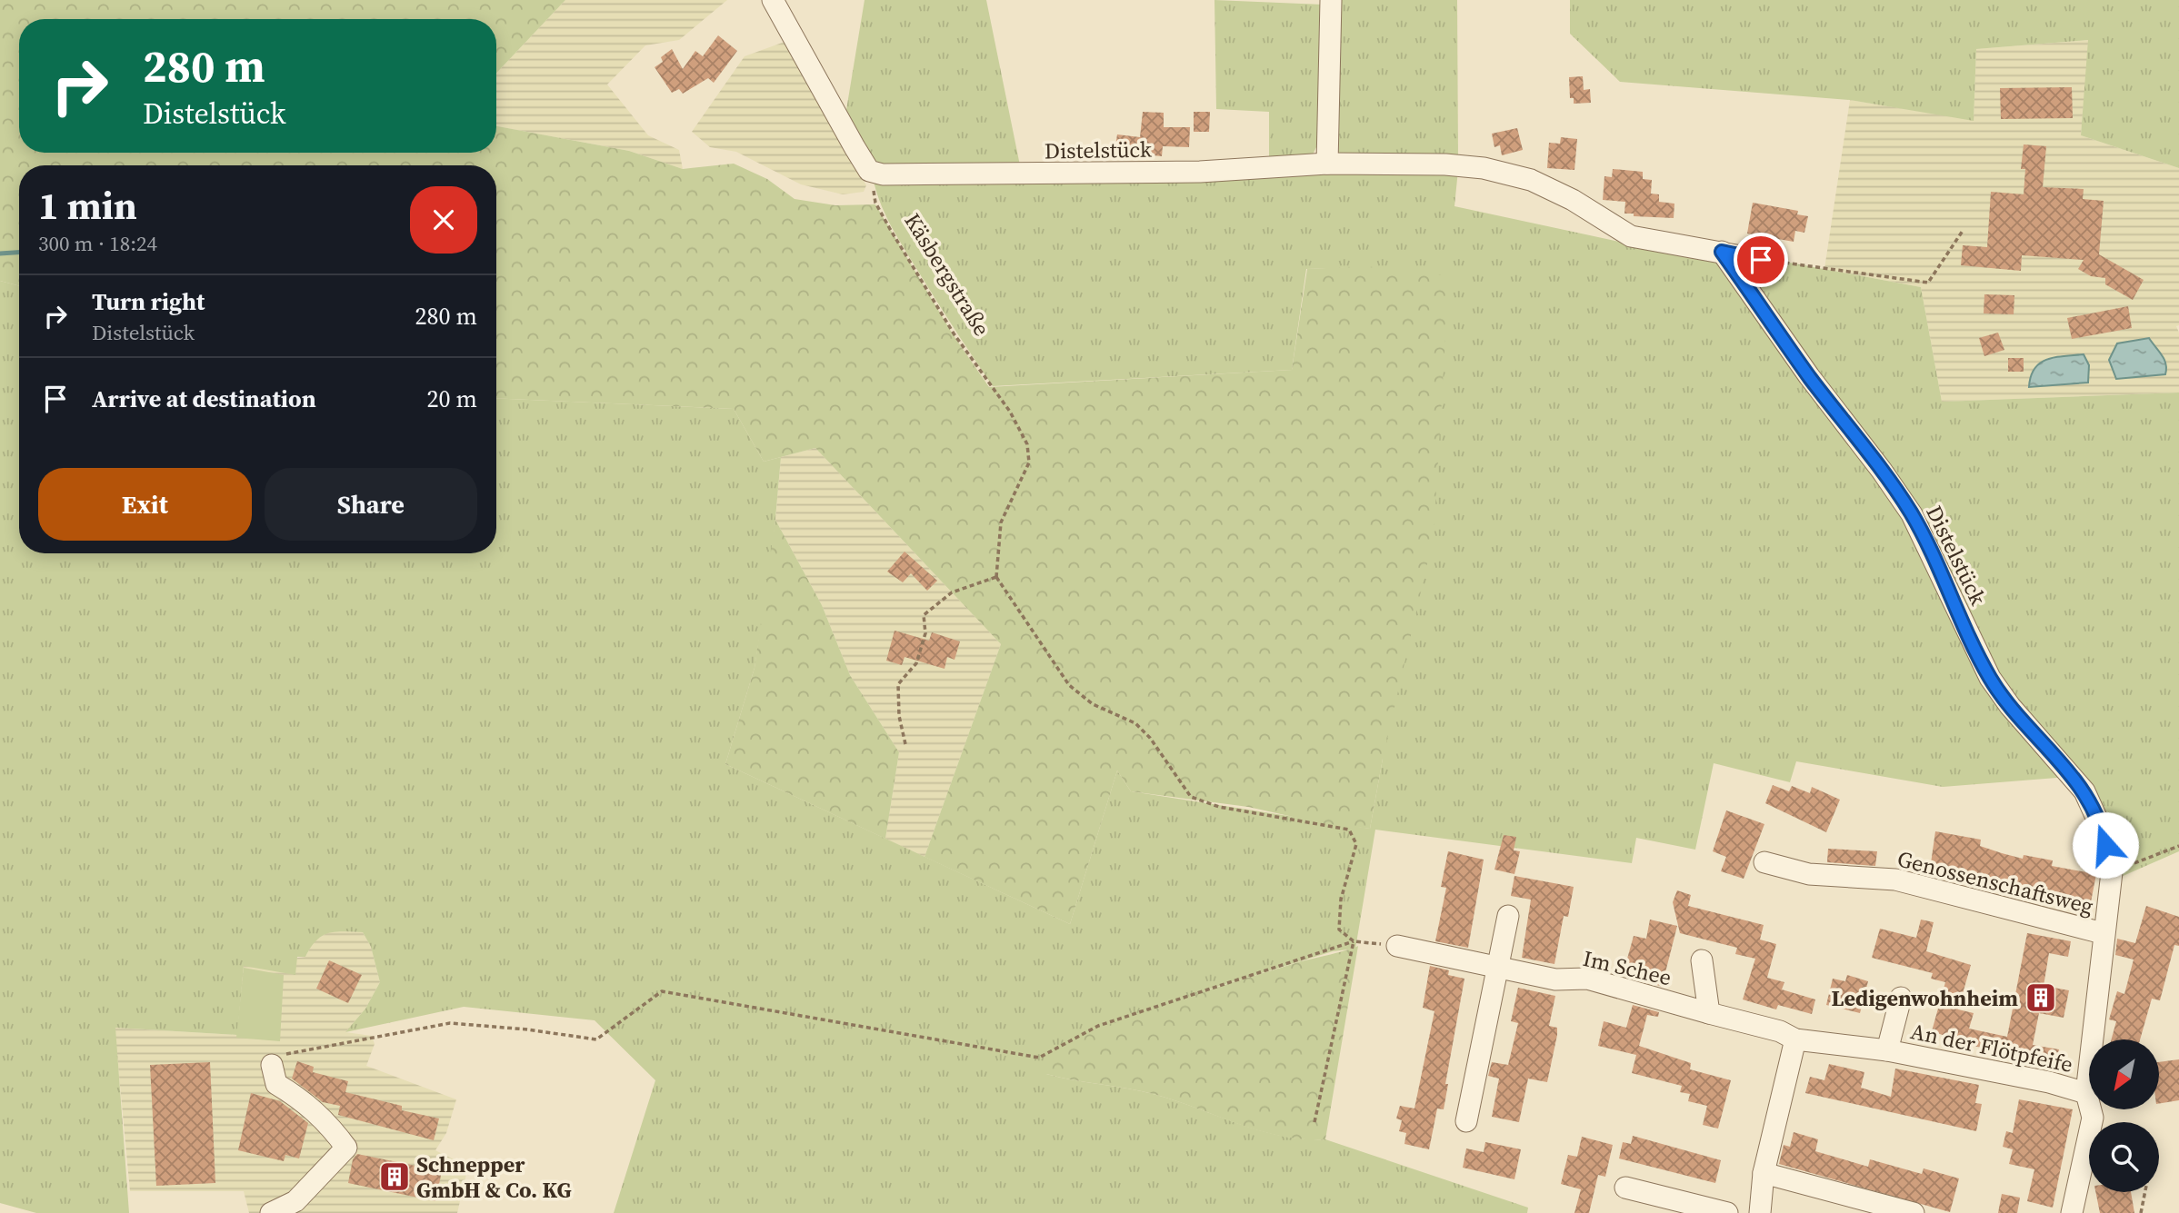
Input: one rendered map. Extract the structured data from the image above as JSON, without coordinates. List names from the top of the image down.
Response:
{
  "streets": {
    "street": [
      "Distelstück",
      "Genossenschaftsweg",
      "Im Schee",
      "An der Flötpfeife"
    ],
    "path": ["Käsbergstraße"]
  },
  "crossings": [
    ["Distelstück", "Käsbergstraße"],
    ["Distelstück", "Genossenschaftsweg"],
    ["Genossenschaftsweg", "An der Flötpfeife"],
    ["Im Schee", "An der Flötpfeife"]
  ],
  "places": {
    "building": ["Ledigenwohnheim", "Schnepper GmbH & Co. KG"]
  },
  "north": "bottom left",
  "page": {
    "turn": ["280 m", "Distelstück"],
    "heading": ["1 min", "300 m · 18:24"],
    "list": [
      {
        "name": "Turn right",
        "note": "Distelstück",
        "value": "280 m"
      },
      {
        "name": "Arrive at destination",
        "value": "20 m"
      }
    ],
    "buttons": ["Exit", "Share"]
  }
}
